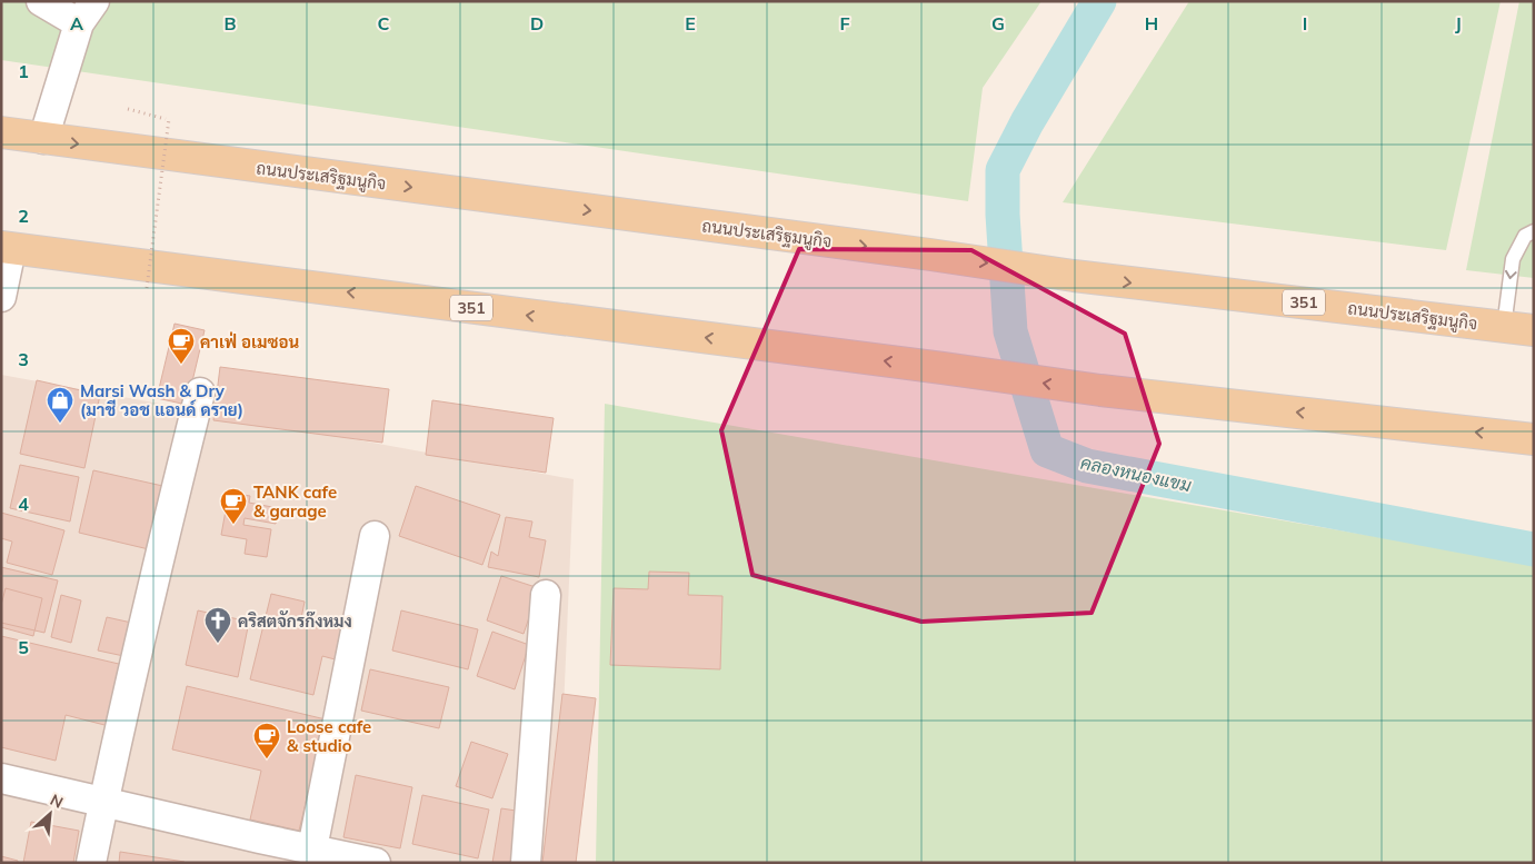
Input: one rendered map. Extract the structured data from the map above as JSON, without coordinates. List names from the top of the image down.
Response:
{
  "streets": {
    "main road": ["ถนนประเสริฐมนูกิจ", "351"]
  },
  "water": ["คลองหนองแขม"],
  "places": {
    "cafe": ["คาเฟ่ อเมซอน", "TANK cafe & garage", "Loose cafe & studio"],
    "shop": ["Marsi Wash & Dry (มาชี วอช แอนด์ ดราย)"],
    "church": ["คริสตจักรก๊งหมง"]
  },
  "north": "top right",
  "grid": {
    "columns": [
      "A",
      "B",
      "C",
      "D",
      "E",
      "F",
      "G",
      "H",
      "I",
      "J"
    ],
    "rows": [
      "1",
      "2",
      "3",
      "4",
      "5"
    ]
  }
}
